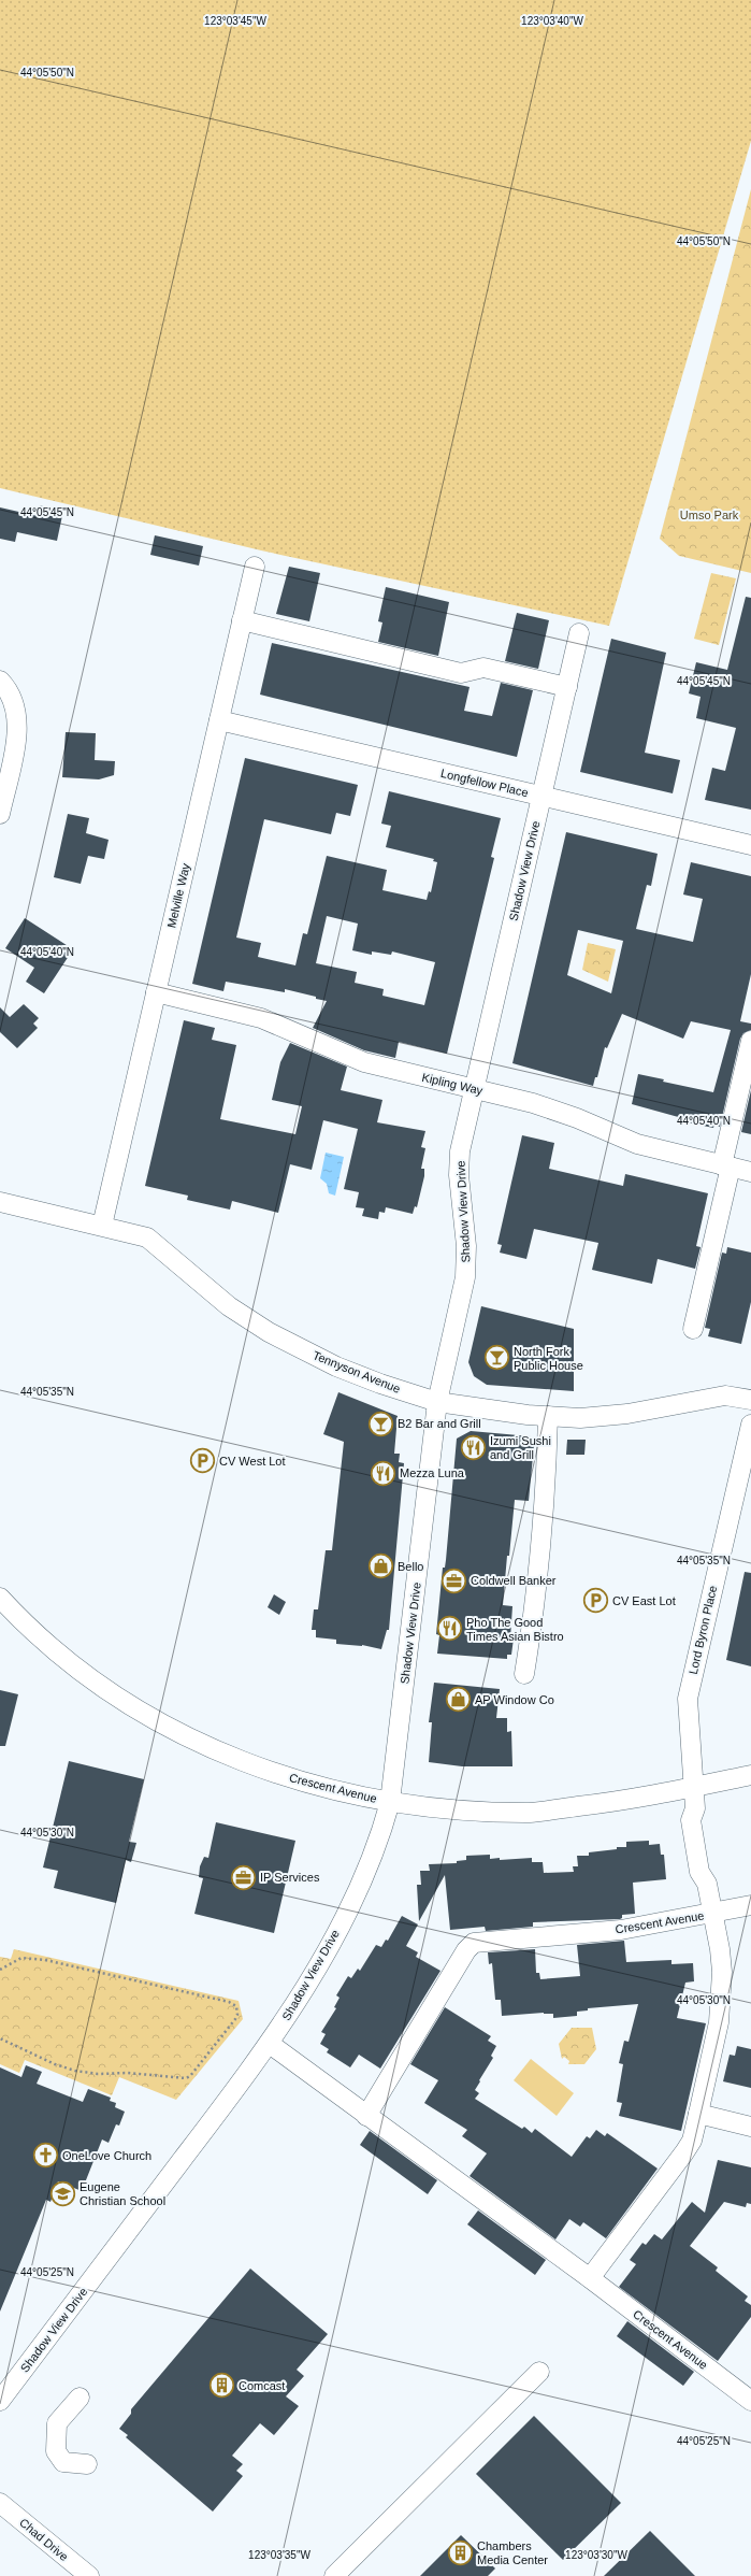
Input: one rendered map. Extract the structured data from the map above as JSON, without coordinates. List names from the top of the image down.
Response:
{
  "streets": {
    "street": [
      "Longfellow Place",
      "Shadow View Drive",
      "Melville Way",
      "Kipling Way",
      "Tennyson Avenue",
      "Lord Byron Place",
      "Crescent Avenue",
      "Chad Drive"
    ]
  },
  "crossings": [
    ["Longfellow Place", "Shadow View Drive"],
    ["Longfellow Place", "Melville Way"],
    ["Shadow View Drive", "Kipling Way"],
    ["Shadow View Drive", "Tennyson Avenue"],
    ["Shadow View Drive", "Crescent Avenue"],
    ["Melville Way", "Kipling Way"],
    ["Melville Way", "Tennyson Avenue"],
    ["Lord Byron Place", "Crescent Avenue"]
  ],
  "parks": ["Umso Park"],
  "places": {
    "bar": ["North Fork Public House", "B2 Bar and Grill"],
    "restaurant": ["Izumi Sushi and Grill", "Mezza Luna", "Pho The Good Times Asian Bistro"],
    "parking": ["CV West Lot", "CV East Lot"],
    "shop": ["Bello", "AP Window Co"],
    "office": ["Coldwell Banker", "IP Services"],
    "church": ["OneLove Church"],
    "school or university": ["Eugene Christian School"],
    "building": ["Comcast", "Chambers Media Center"]
  },
  "coordinates": [
    "123°03'45\"W",
    "123°03'40\"W",
    "44°05'50\"N",
    "44°05'45\"N",
    "44°05'40\"N",
    "44°05'35\"N",
    "44°05'30\"N",
    "44°05'25\"N",
    "123°03'35\"W",
    "123°03'30\"W"
  ]
}
